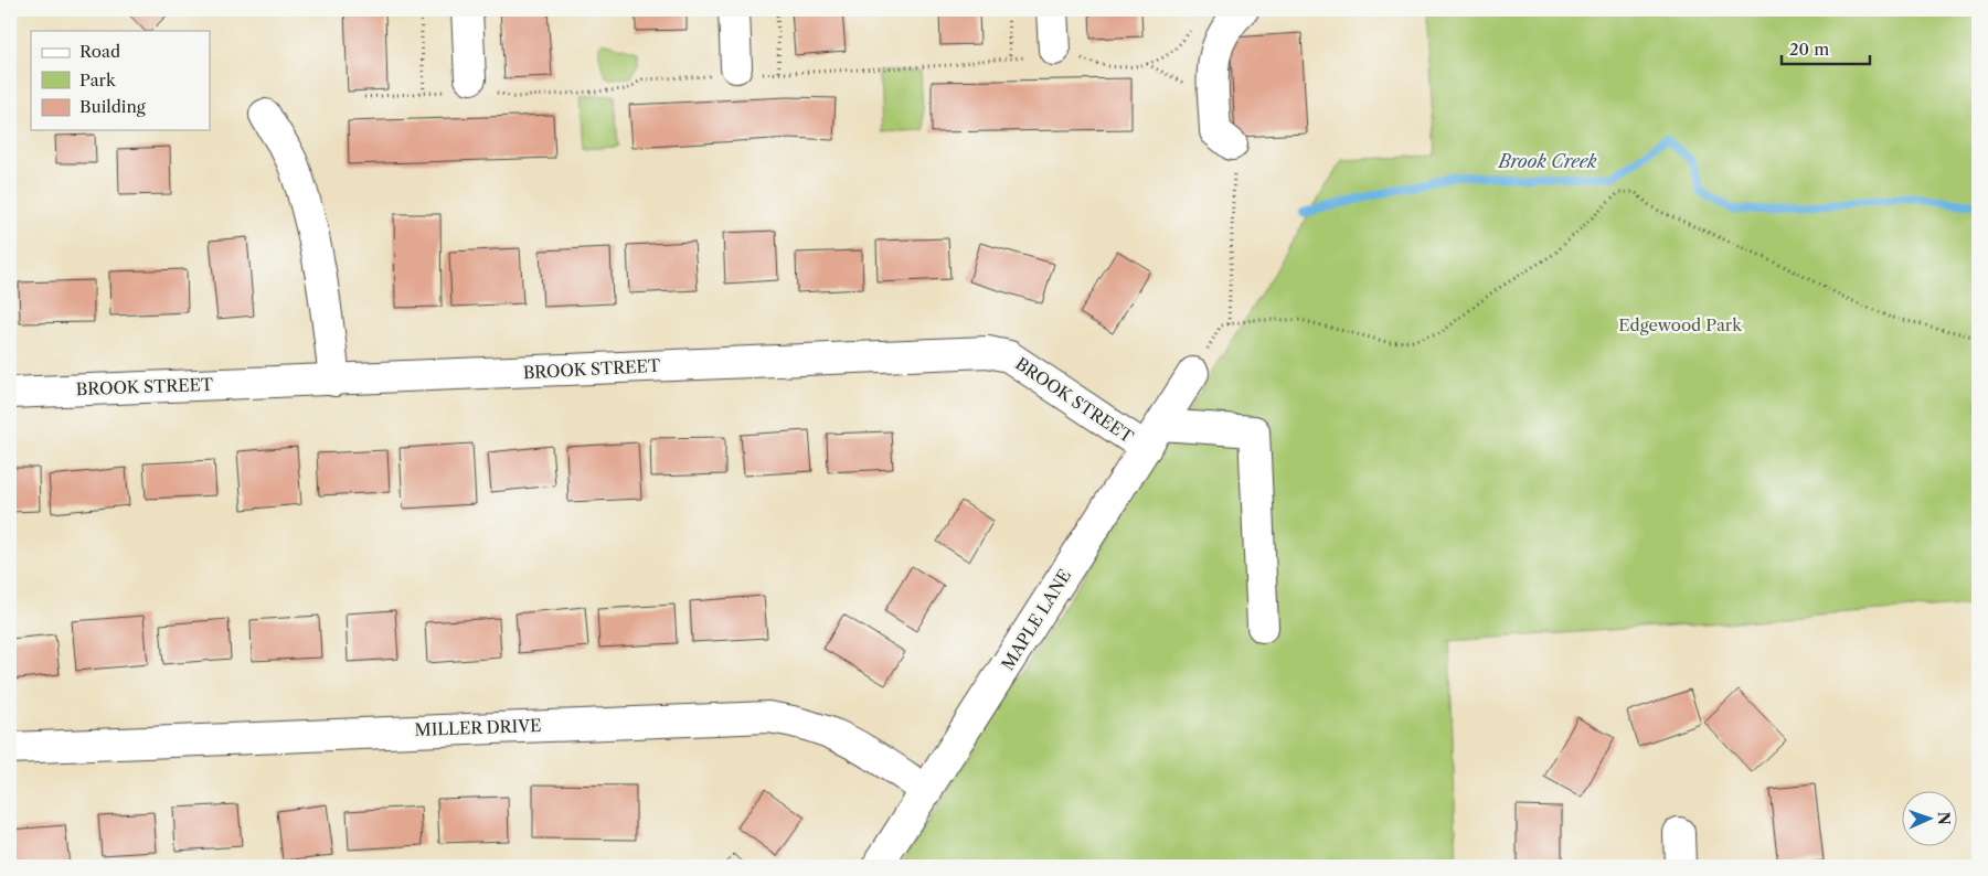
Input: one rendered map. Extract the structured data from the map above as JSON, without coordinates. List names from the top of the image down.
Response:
{
  "streets": {
    "street": ["BROOK STREET", "MAPLE LANE", "MILLER DRIVE"]
  },
  "crossings": [
    ["BROOK STREET", "MAPLE LANE"],
    ["MAPLE LANE", "MILLER DRIVE"]
  ],
  "water": ["Brook Creek"],
  "parks": ["Edgewood Park"],
  "legend": ["Road", "Park", "Building"],
  "scale_bar": "20 m",
  "north": "right"
}
